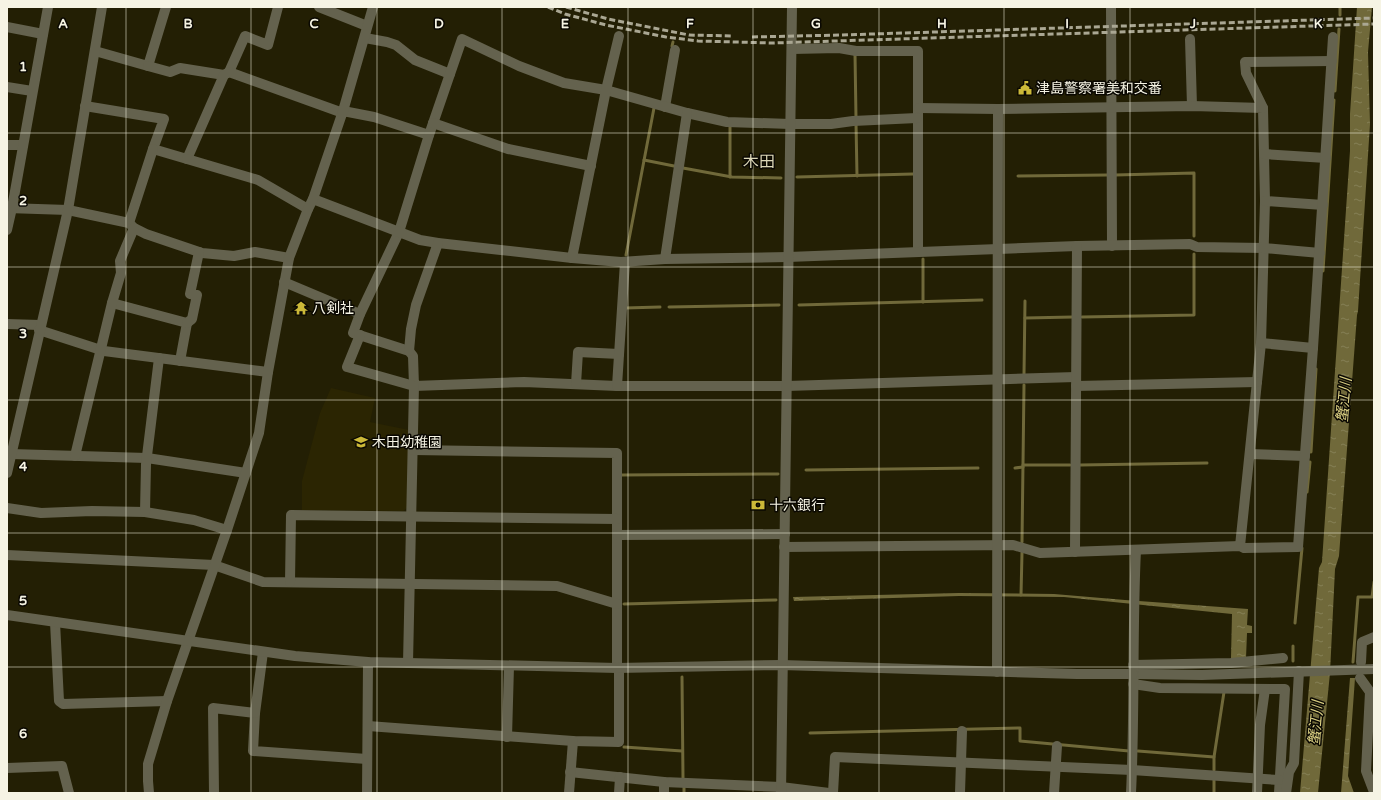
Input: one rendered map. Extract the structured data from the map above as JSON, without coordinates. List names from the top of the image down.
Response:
{
  "districts": ["木田"],
  "water": ["蟹江川"],
  "places": {
    "public building": ["津島警察署美和交番"],
    "temple": ["八剣社"],
    "school or university": ["木田幼稚園"],
    "bank": ["十六銀行"]
  },
  "grid": {
    "columns": [
      "A",
      "B",
      "C",
      "D",
      "E",
      "F",
      "G",
      "H",
      "I",
      "J",
      "K"
    ],
    "rows": [
      "1",
      "2",
      "3",
      "4",
      "5",
      "6"
    ]
  }
}
